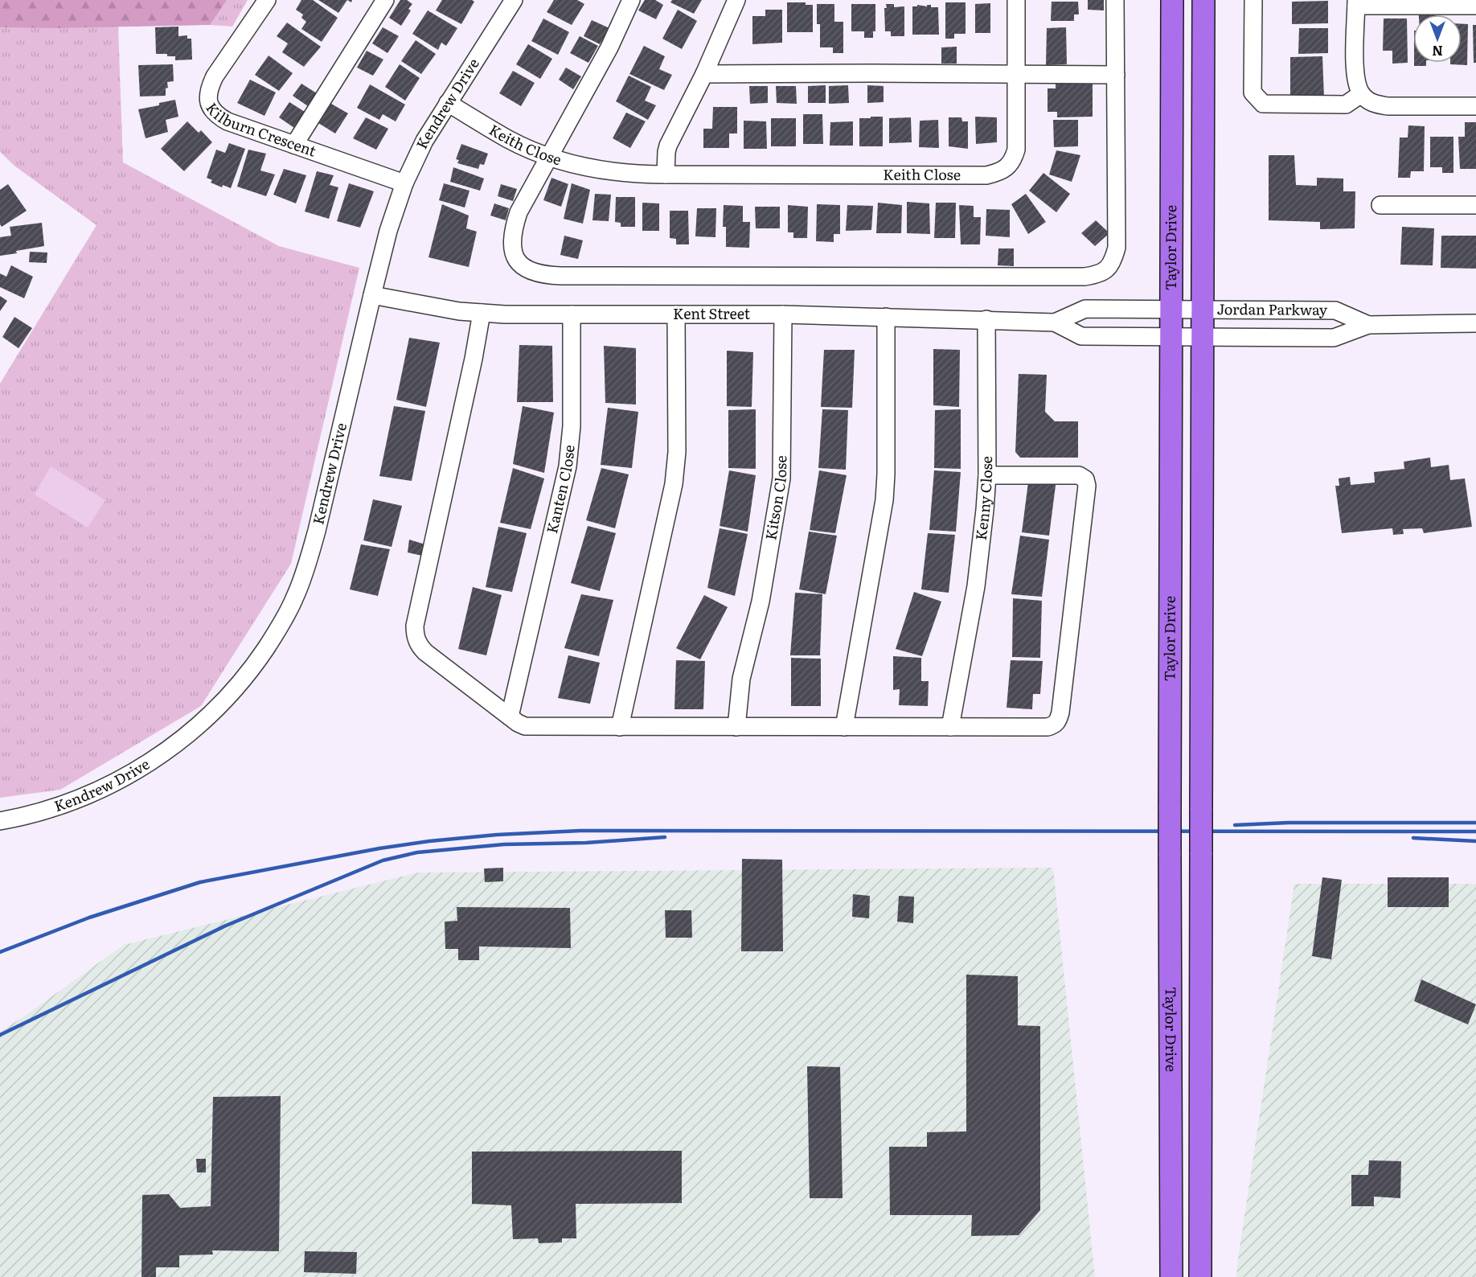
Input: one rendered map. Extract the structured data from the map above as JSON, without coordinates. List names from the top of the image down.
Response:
{
  "streets": {
    "main road": ["Taylor Drive"],
    "street": [
      "Kendrew Drive",
      "Kilburn Crescent",
      "Keith Close",
      "Jordan Parkway",
      "Kent Street",
      "Kanten Close",
      "Kitson Close",
      "Kenny Close"
    ]
  },
  "crossings": [
    ["Kendrew Drive", "Kilburn Crescent"],
    ["Kendrew Drive", "Keith Close"],
    ["Kendrew Drive", "Kent Street"],
    ["Taylor Drive", "Jordan Parkway"],
    ["Taylor Drive", "Kent Street"],
    ["Jordan Parkway", "Kent Street"],
    ["Kent Street", "Kanten Close"],
    ["Kent Street", "Kitson Close"],
    ["Kent Street", "Kenny Close"]
  ],
  "north": "bottom"
}
